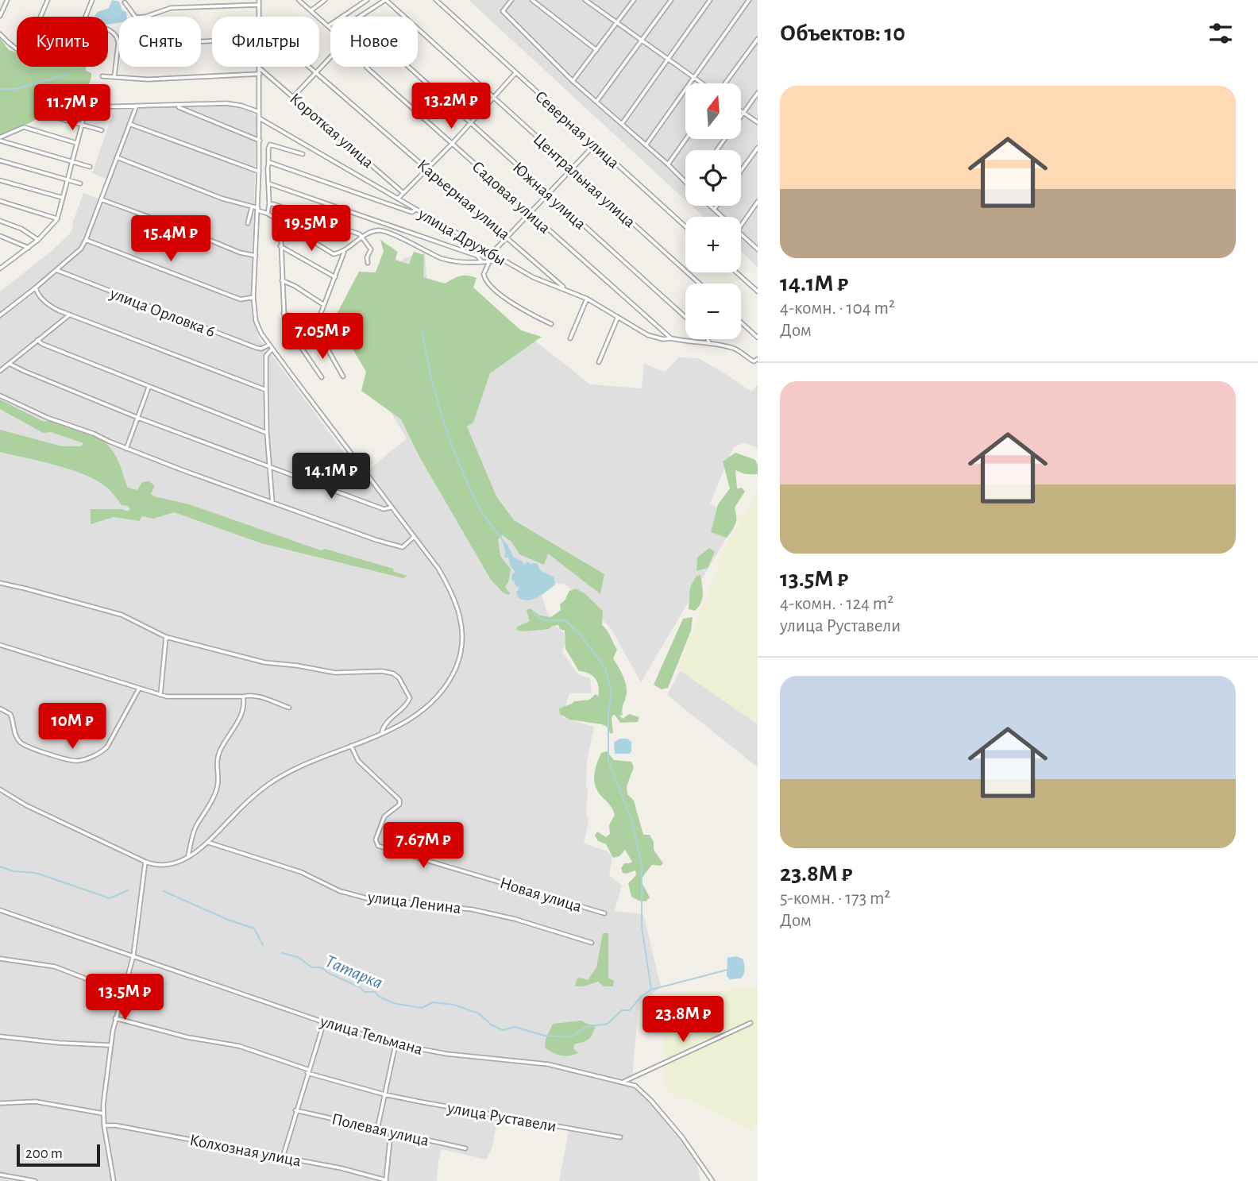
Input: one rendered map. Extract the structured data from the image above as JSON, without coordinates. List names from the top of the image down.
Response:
{
  "streets": {
    "street": [
      "Северная улица",
      "Короткая улица",
      "Центральная улица",
      "Южная улица",
      "Садовая улица",
      "Карьерная улица",
      "улица Дружбы",
      "улица Орловка 6",
      "Новая улица",
      "улица Ленина",
      "улица Тельмана",
      "улица Руставели",
      "Полевая улица",
      "Колхозная улица"
    ]
  },
  "crossings": [
    ["Садовая улица", "улица Дружбы"],
    ["Карьерная улица", "улица Дружбы"]
  ],
  "water": ["Татарка"],
  "scale_bar": "200 m",
  "north": "top",
  "page": {
    "heading": "Объектов: 10",
    "chip": [
      "Купить",
      "Снять",
      "Фильтры",
      "Новое"
    ],
    "list": [
      {
        "name": "14.1M ₽",
        "note": "4-комн. · 104 m² · Дом"
      },
      {
        "name": "13.5M ₽",
        "note": "4-комн. · 124 m² · улица Руставели"
      },
      {
        "name": "23.8M ₽",
        "note": "5-комн. · 173 m² · Дом"
      }
    ],
    "price": [
      "13.2M ₽",
      "11.7M ₽",
      "19.5M ₽",
      "15.4M ₽",
      "7.05M ₽",
      "14.1M ₽",
      "10M ₽",
      "7.67M ₽",
      "13.5M ₽",
      "23.8M ₽"
    ],
    "map_buttons": ["+", "−"],
    "scale": "200 m"
  }
}
